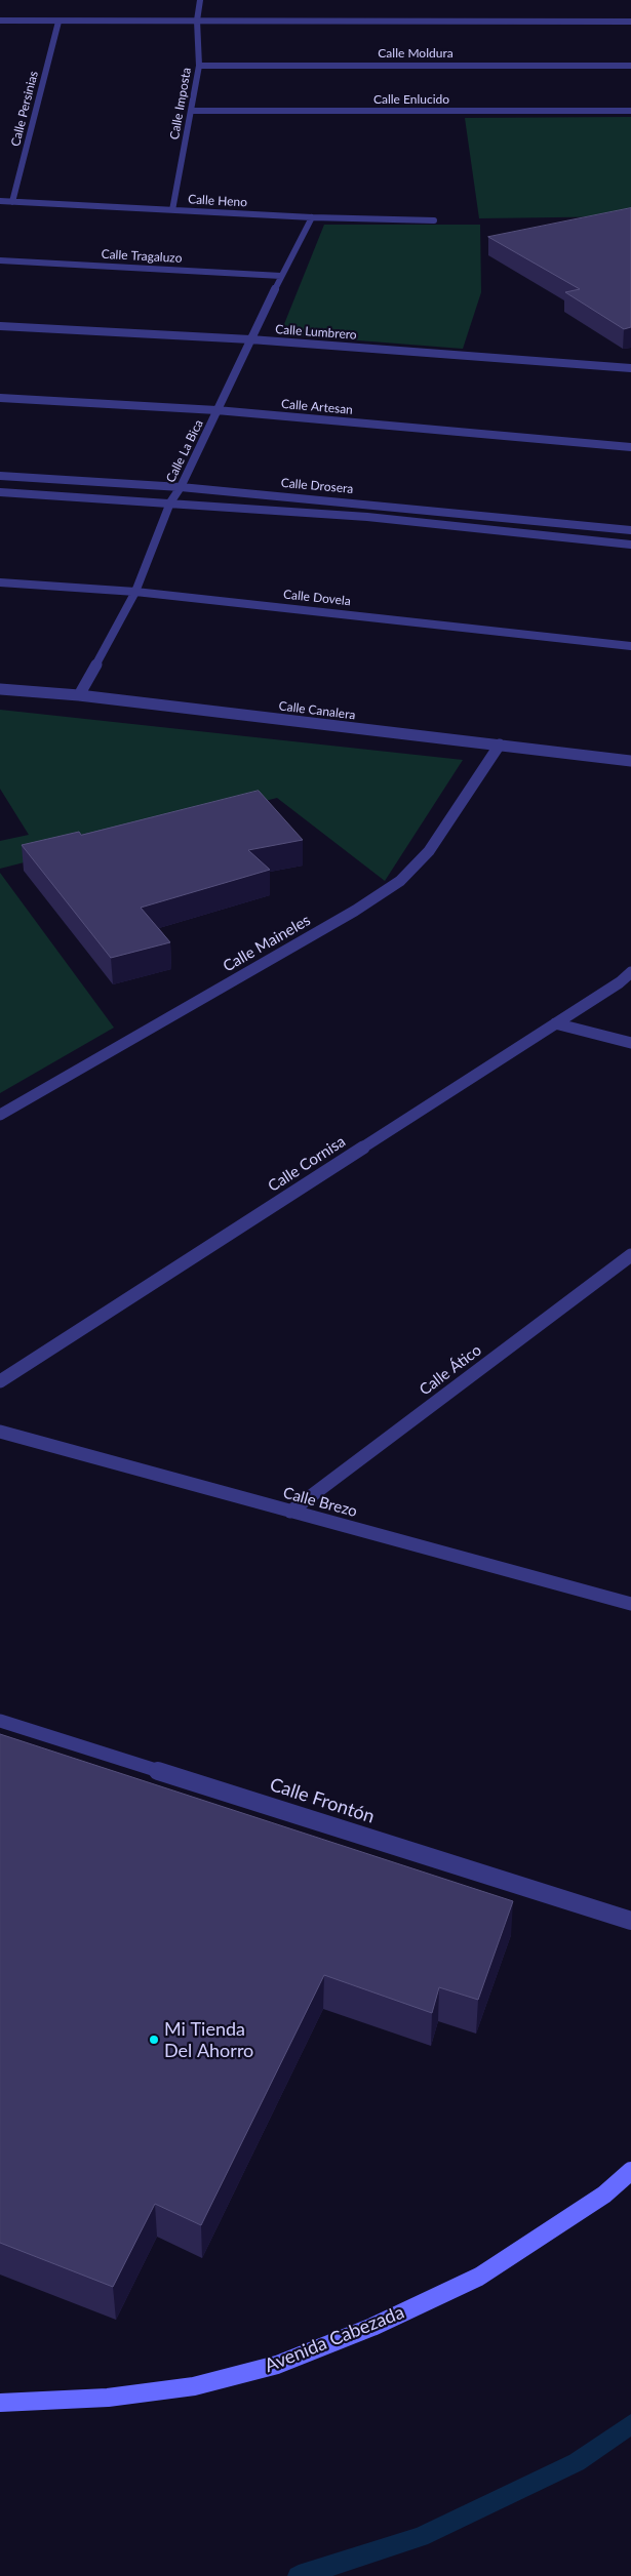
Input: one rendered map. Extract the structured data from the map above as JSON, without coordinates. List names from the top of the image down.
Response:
{
  "streets": {
    "main road": ["Avenida Cabezada"],
    "street": [
      "Calle Moldura",
      "Calle Enlucido",
      "Calle Imposta",
      "Calle Persinias",
      "Calle Heno",
      "Calle Tragaluzo",
      "Calle Lumbrero",
      "Calle Artesan",
      "Calle La Bica",
      "Calle Drosera",
      "Calle Dovela",
      "Calle Canalera",
      "Calle Maineles",
      "Calle Cornisa",
      "Calle Ático",
      "Calle Brezo",
      "Calle Frontón"
    ]
  },
  "crossings": [
    ["Calle Moldura", "Calle Imposta"],
    ["Calle Enlucido", "Calle Imposta"],
    ["Calle Imposta", "Calle Heno"],
    ["Calle Persinias", "Calle Heno"],
    ["Calle Heno", "Calle La Bica"],
    ["Calle Tragaluzo", "Calle La Bica"],
    ["Calle Lumbrero", "Calle La Bica"],
    ["Calle Artesan", "Calle La Bica"],
    ["Calle La Bica", "Calle Drosera"],
    ["Calle La Bica", "Calle Dovela"],
    ["Calle La Bica", "Calle Canalera"],
    ["Calle Canalera", "Calle Maineles"],
    ["Calle Ático", "Calle Brezo"]
  ],
  "places": ["Mi Tienda Del Ahorro"]
}
